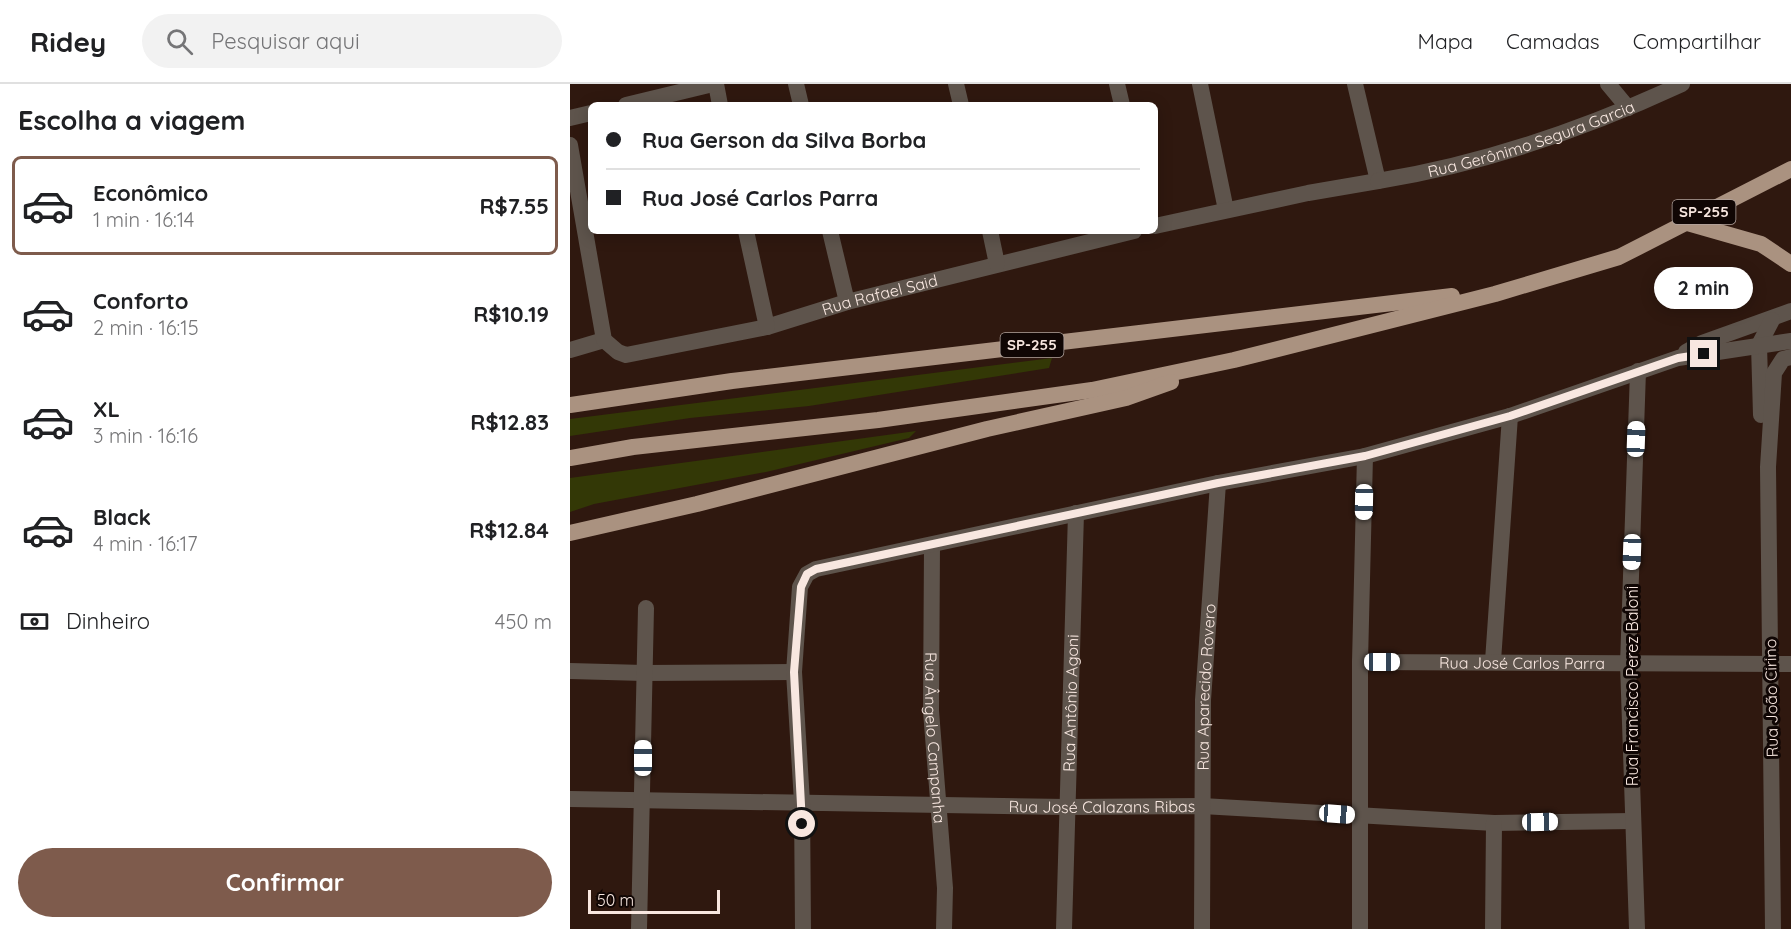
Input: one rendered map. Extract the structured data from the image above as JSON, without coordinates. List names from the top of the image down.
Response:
{
  "streets": {
    "highway": ["SP-255"],
    "street": [
      "Rua Gerônimo Segura Garcia",
      "Rua Rafael Said",
      "Rua José Carlos Parra",
      "Rua Francisco Perez Baloni",
      "Rua Aparecido Rovero",
      "Rua João Cirino",
      "Rua Antônio Agoni",
      "Rua Ângelo Campanha",
      "Rua José Calazans Ribas"
    ]
  },
  "crossings": [
    ["Rua José Carlos Parra", "Rua Francisco Perez Baloni"],
    ["Rua José Carlos Parra", "Rua João Cirino"],
    ["Rua Francisco Perez Baloni", "Rua José Calazans Ribas"],
    ["Rua Aparecido Rovero", "Rua José Calazans Ribas"],
    ["Rua Antônio Agoni", "Rua José Calazans Ribas"],
    ["Rua Ângelo Campanha", "Rua José Calazans Ribas"]
  ],
  "scale_bar": "50 m",
  "page": {
    "header": "Ridey",
    "search": "Pesquisar aqui",
    "nav": ["Mapa", "Camadas", "Compartilhar"],
    "heading": "Escolha a viagem",
    "banner": ["Rua Gerson da Silva Borba", "Rua José Carlos Parra"],
    "list": [
      {
        "name": "Econômico",
        "note": "1 min · 16:14",
        "value": "R$7.55"
      },
      {
        "name": "Conforto",
        "note": "2 min · 16:15",
        "value": "R$10.19"
      },
      {
        "name": "XL",
        "note": "3 min · 16:16",
        "value": "R$12.83"
      },
      {
        "name": "Black",
        "note": "4 min · 16:17",
        "value": "R$12.84"
      }
    ],
    "bubble": "2 min",
    "pay": ["Dinheiro", "450 m"],
    "buttons": "Confirmar",
    "scale": "50 m"
  }
}
